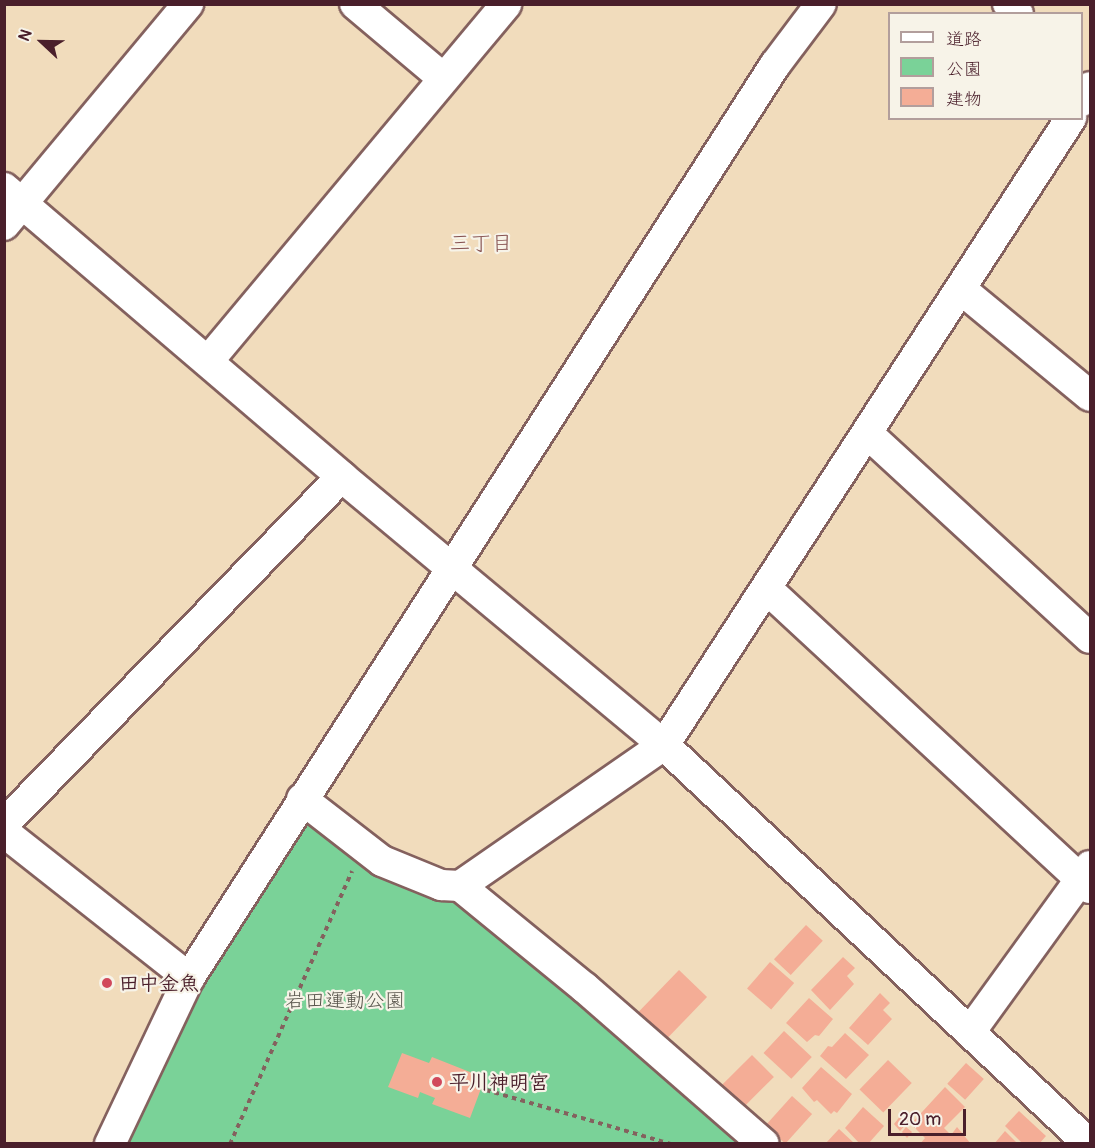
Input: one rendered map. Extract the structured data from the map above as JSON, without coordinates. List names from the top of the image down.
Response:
{
  "districts": ["三丁目"],
  "parks": ["岩田運動公園"],
  "places": ["田中金魚", "平川神明宮"],
  "legend": ["道路", "公園", "建物"],
  "scale_bar": "20 m",
  "north": "left"
}
